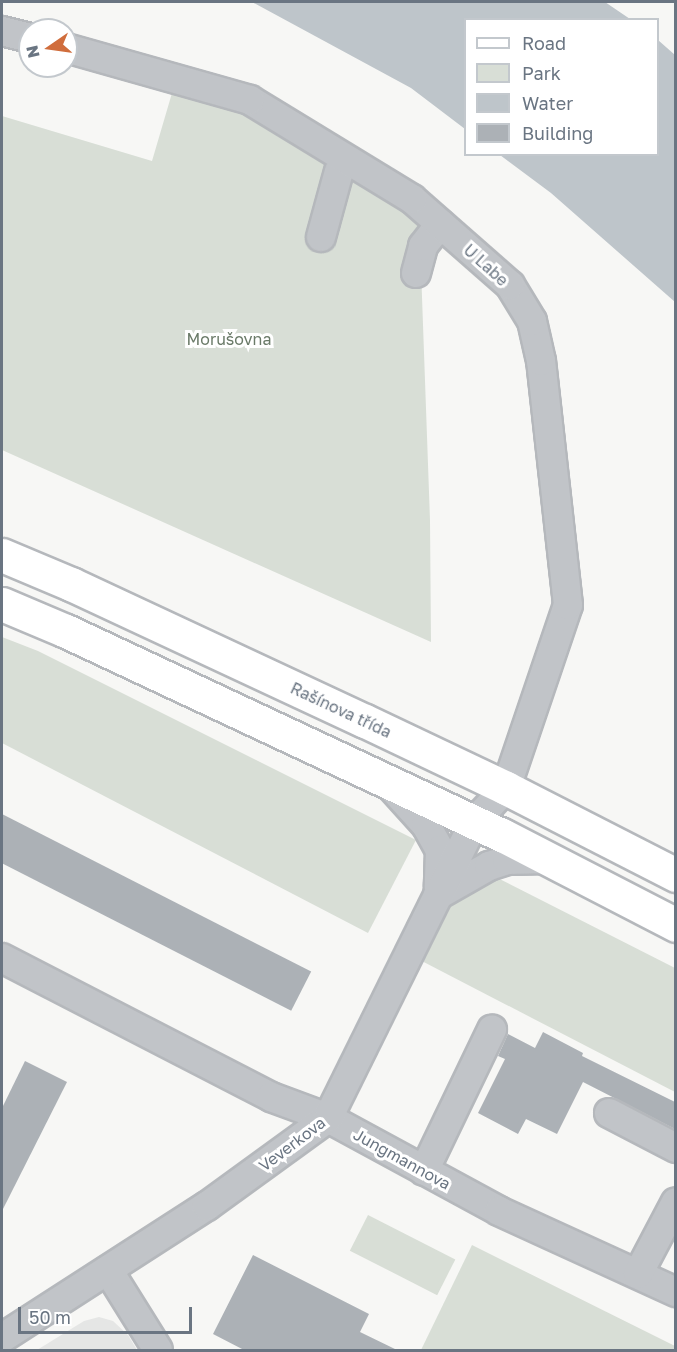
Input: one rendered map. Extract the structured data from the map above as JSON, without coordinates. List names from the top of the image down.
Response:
{
  "streets": {
    "main road": ["Rašínova třída"],
    "street": ["U Labe", "Veverkova", "Jungmannova"]
  },
  "crossings": [
    ["U Labe", "Rašínova třída"],
    ["U Labe", "Veverkova"],
    ["Rašínova třída", "Veverkova"],
    ["Veverkova", "Jungmannova"]
  ],
  "parks": ["Morušovna"],
  "legend": [
    "Road",
    "Park",
    "Water",
    "Building"
  ],
  "scale_bar": "50 m",
  "north": "left"
}
